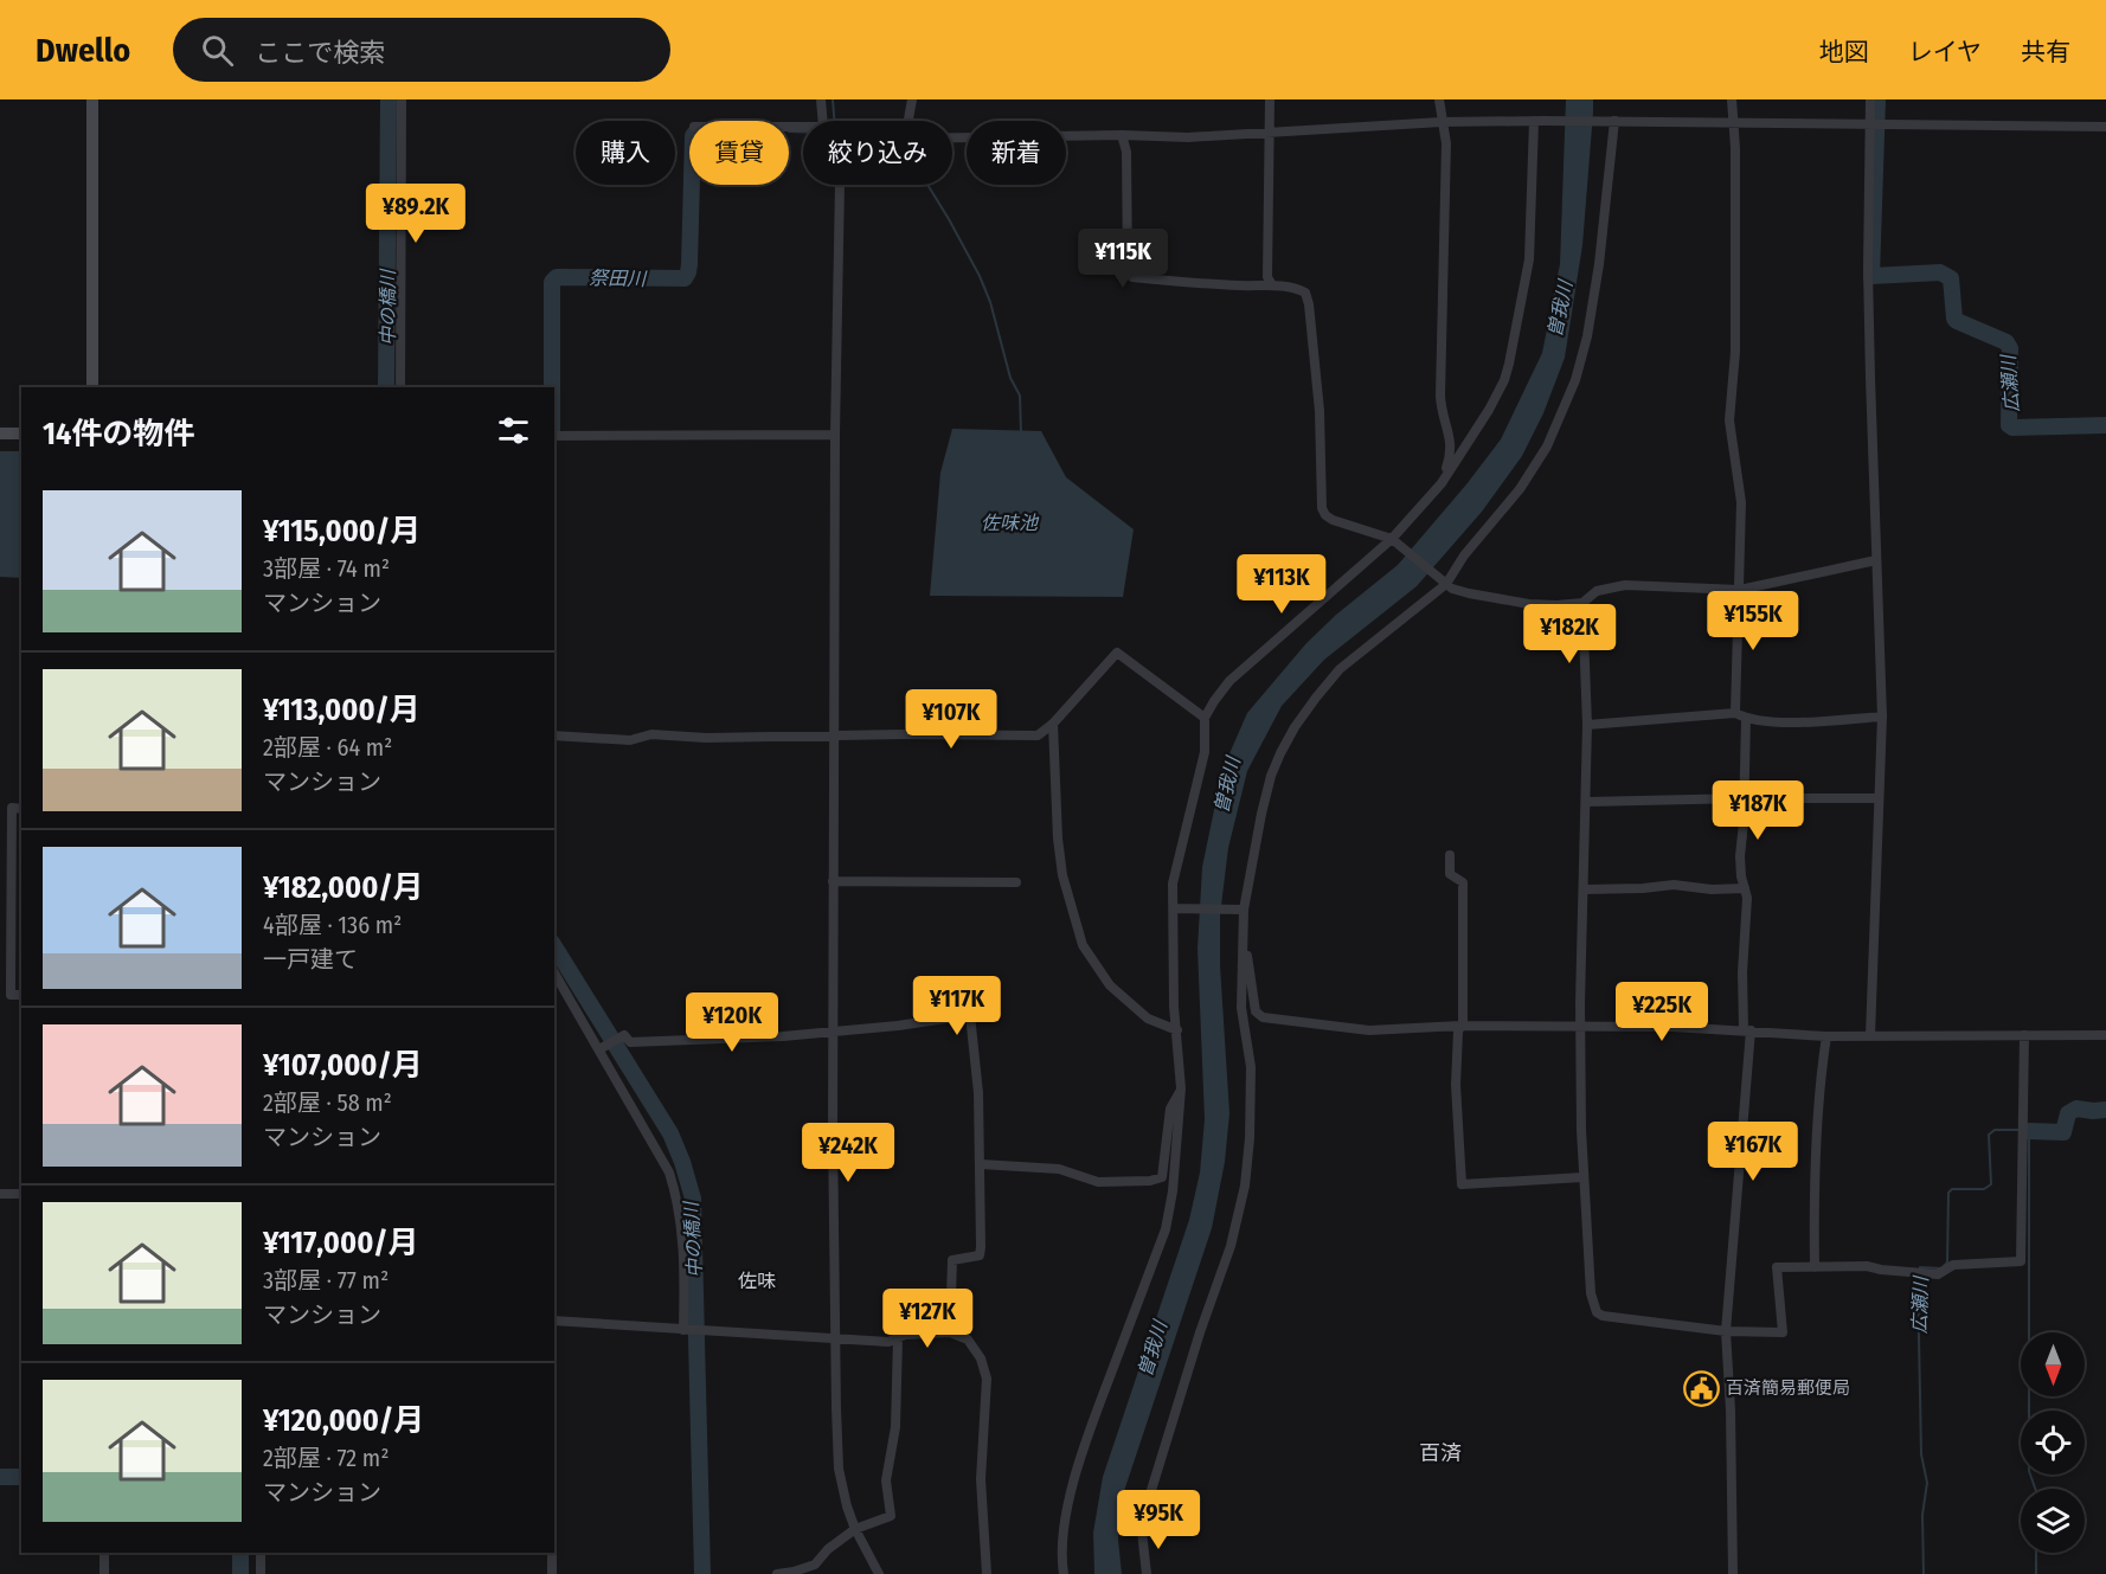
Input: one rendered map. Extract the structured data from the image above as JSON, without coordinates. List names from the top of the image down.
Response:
{
  "districts": ["佐味", "百済"],
  "water": [
    "祭田川",
    "中の橋川",
    "曽我川",
    "広瀬川",
    "佐味池"
  ],
  "places": {
    "public building": ["百済簡易郵便局"]
  },
  "north": "bottom",
  "page": {
    "header": "Dwello",
    "search": "ここで検索",
    "nav": ["地図", "レイヤ", "共有"],
    "chip": [
      "購入",
      "賃貸",
      "絞り込み",
      "新着"
    ],
    "price": [
      "¥89.2K",
      "¥115K",
      "¥113K",
      "¥155K",
      "¥182K",
      "¥107K",
      "¥187K",
      "¥117K",
      "¥225K",
      "¥120K",
      "¥167K",
      "¥242K",
      "¥127K",
      "¥95K"
    ],
    "heading": "14件の物件",
    "list": [
      {
        "name": "¥115,000/月",
        "note": "3部屋 · 74 m² · マンション"
      },
      {
        "name": "¥113,000/月",
        "note": "2部屋 · 64 m² · マンション"
      },
      {
        "name": "¥182,000/月",
        "note": "4部屋 · 136 m² · 一戸建て"
      },
      {
        "name": "¥107,000/月",
        "note": "2部屋 · 58 m² · マンション"
      },
      {
        "name": "¥117,000/月",
        "note": "3部屋 · 77 m² · マンション"
      },
      {
        "name": "¥120,000/月",
        "note": "2部屋 · 72 m² · マンション"
      }
    ]
  }
}
